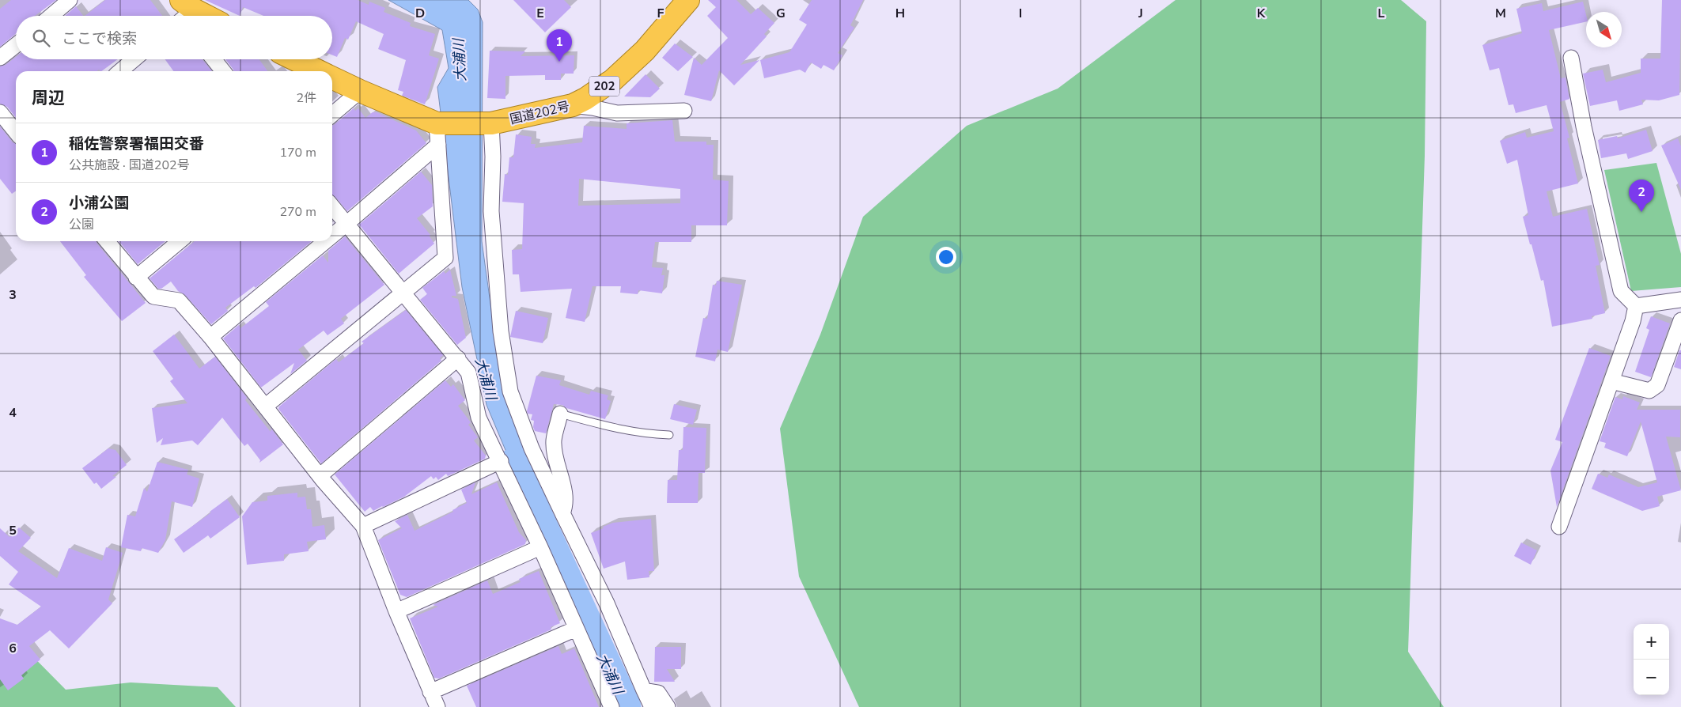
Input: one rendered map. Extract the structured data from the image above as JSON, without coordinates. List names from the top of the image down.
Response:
{
  "streets": {
    "highway": ["202", "国道202号"]
  },
  "crossings": [
    ["202", "国道202号"]
  ],
  "water": ["大浦川"],
  "north": "bottom right",
  "page": {
    "search": "ここで検索",
    "pins": ["1", "2"],
    "heading": ["周辺", "2件"],
    "list": [
      {
        "mark": "1",
        "name": "稲佐警察署福田交番",
        "note": "公共施設 · 国道202号",
        "value": "170 m"
      },
      {
        "mark": "2",
        "name": "小浦公園",
        "note": "公園",
        "value": "270 m"
      }
    ],
    "map_buttons": ["+", "−"]
  },
  "grid": {
    "columns": [
      "D",
      "E",
      "F",
      "G",
      "H",
      "I",
      "J",
      "K",
      "L",
      "M"
    ],
    "rows": [
      "3",
      "4",
      "5",
      "6"
    ]
  }
}
